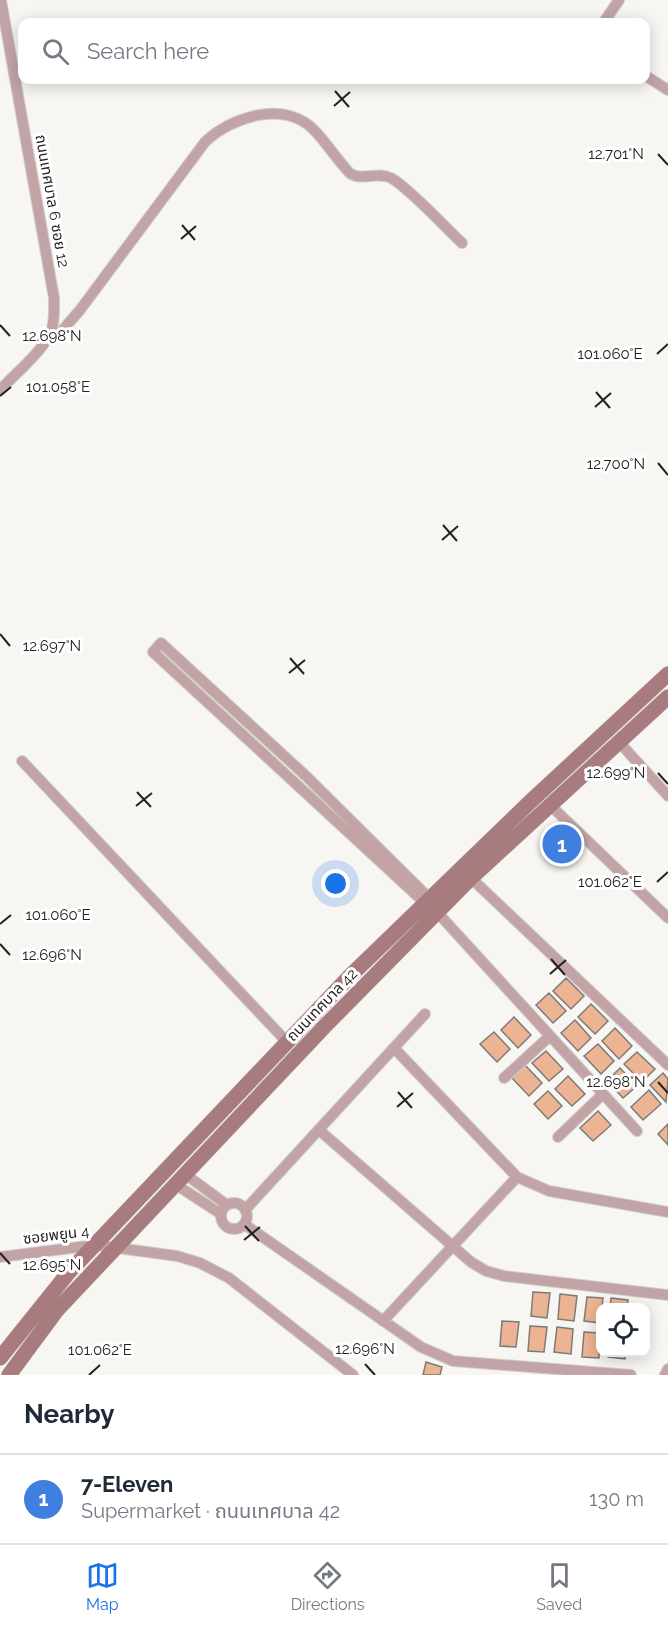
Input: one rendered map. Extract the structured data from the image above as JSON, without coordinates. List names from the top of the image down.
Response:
{
  "streets": {
    "street": ["ถนนเทศบาล 6 ซอย 12", "ถนนเทศบาล 42", "ซอยพยูน 4"]
  },
  "crossings": [
    ["ถนนเทศบาล 42", "ซอยพยูน 4"]
  ],
  "page": {
    "search": "Search here",
    "pins": "1",
    "heading": "Nearby",
    "list": [
      {
        "mark": "1",
        "name": "7-Eleven",
        "note": "Supermarket · ถนนเทศบาล 42",
        "value": "130 m"
      }
    ],
    "nav": ["Map", "Directions", "Saved"]
  },
  "coordinates": [
    "12.701°N",
    "12.698°N",
    "101.060°E",
    "101.058°E",
    "12.700°N",
    "12.697°N",
    "12.699°N",
    "101.062°E",
    "12.696°N",
    "12.695°N"
  ]
}
